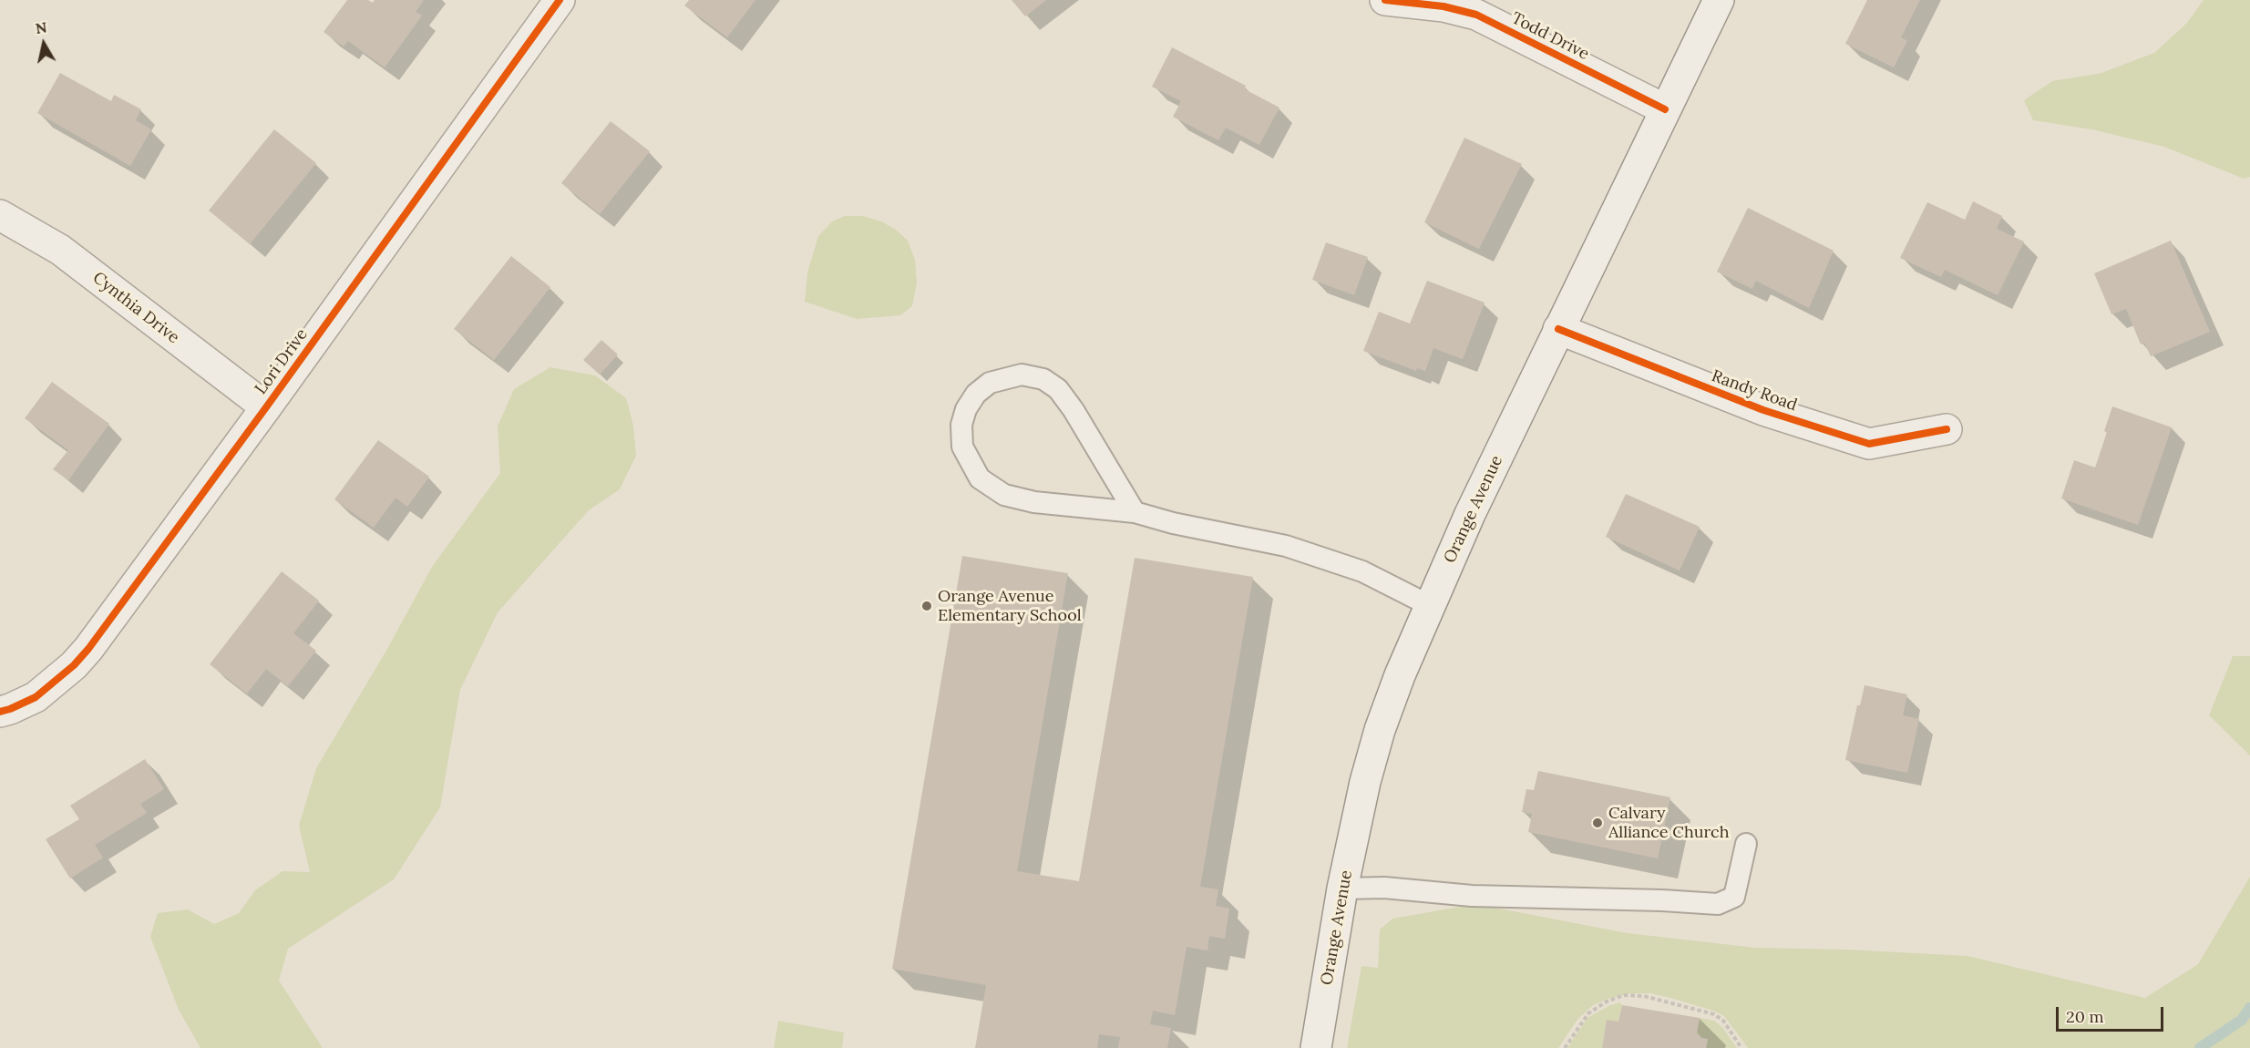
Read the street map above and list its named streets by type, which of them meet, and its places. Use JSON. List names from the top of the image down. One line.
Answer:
{"streets":{"street":["Todd Drive","Cynthia Drive","Lori Drive","Randy Road","Orange Avenue"]},"crossings":[["Todd Drive","Orange Avenue"],["Cynthia Drive","Lori Drive"],["Randy Road","Orange Avenue"]],"places":["Orange Avenue Elementary School","Calvary Alliance Church"],"scale_bar":"20 m","north":"top"}
